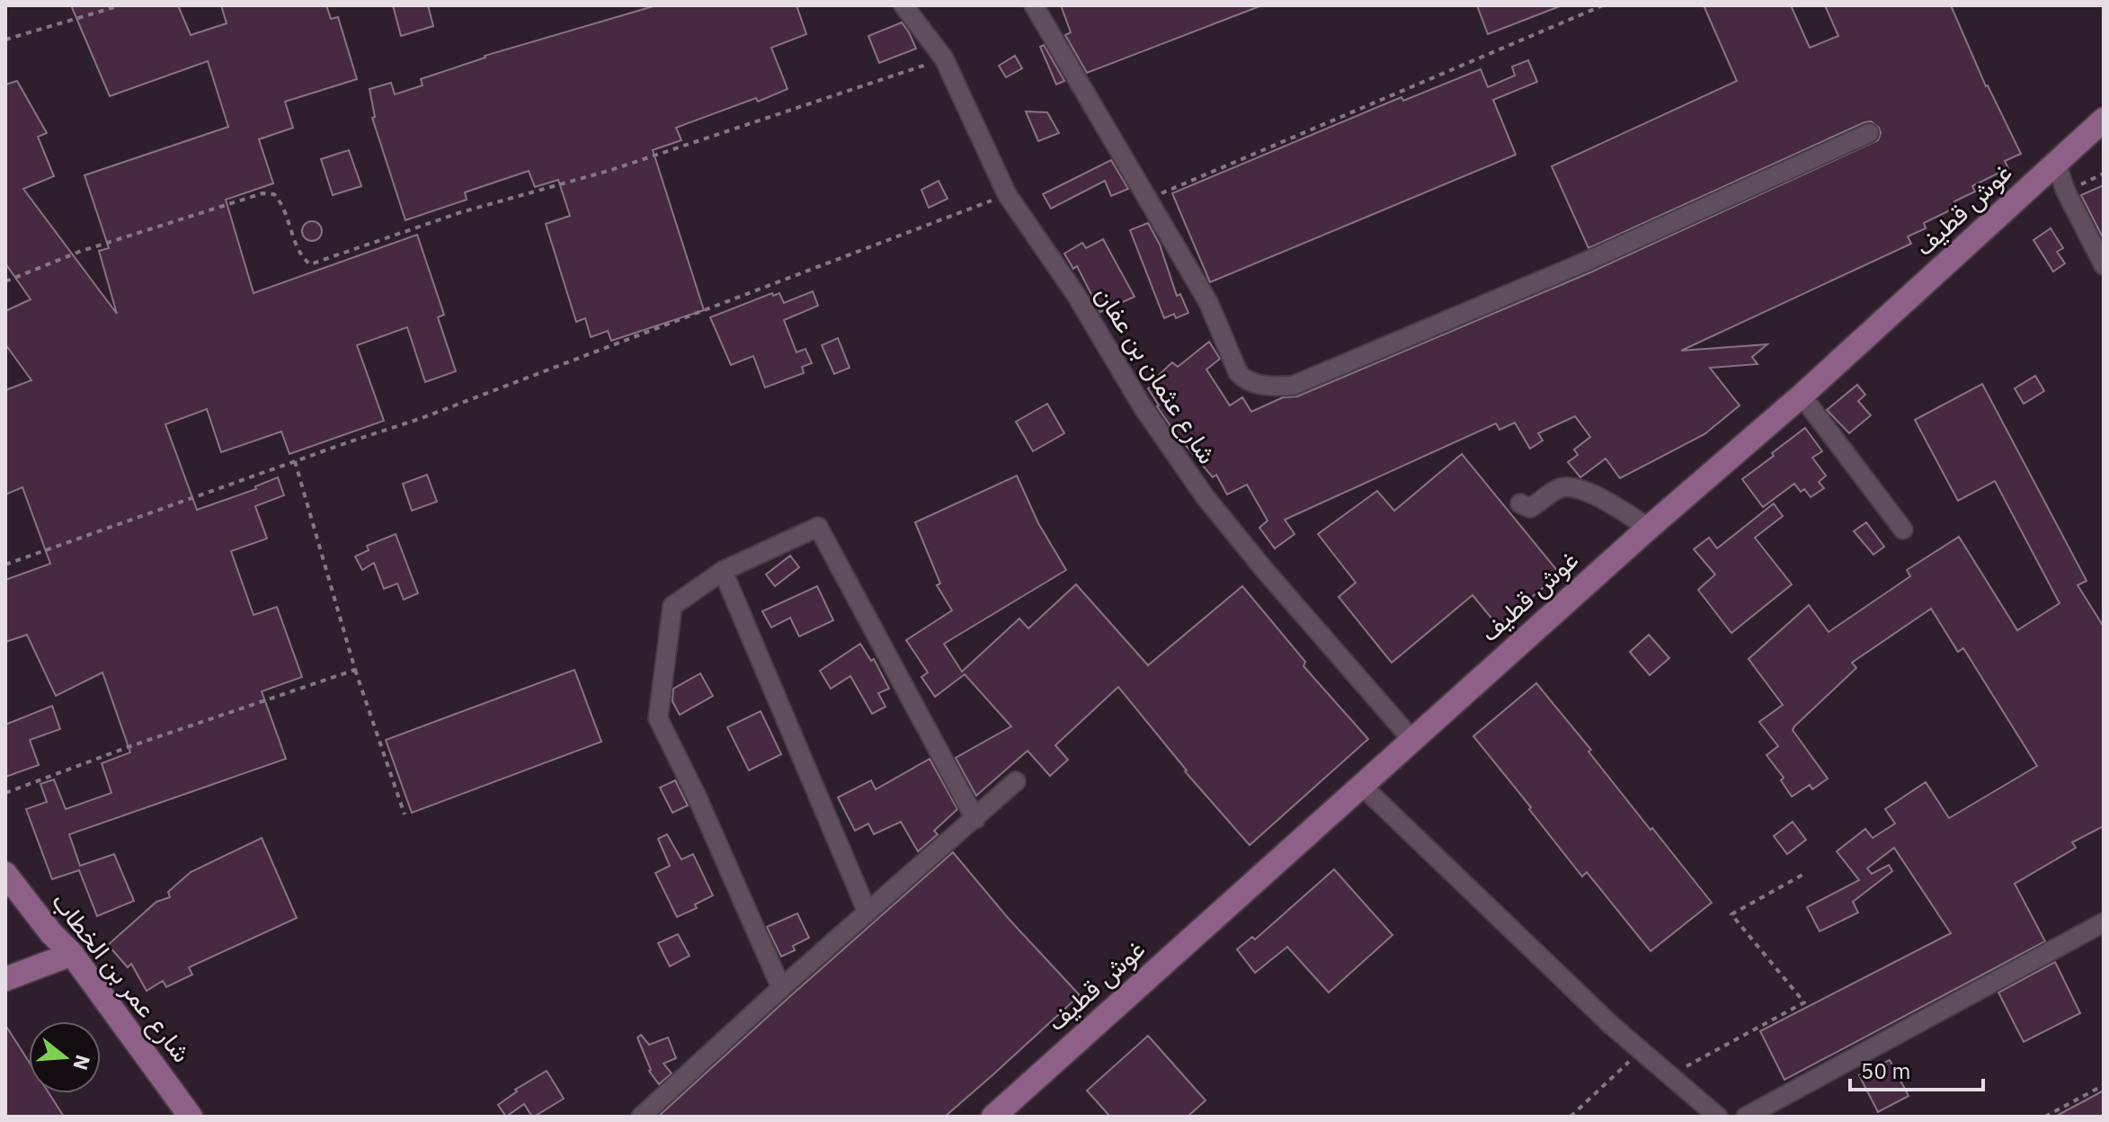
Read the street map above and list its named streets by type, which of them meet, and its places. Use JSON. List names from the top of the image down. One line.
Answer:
{"streets":{"main road":["غوش قطيف","شارع عمر بن الخطاب"],"street":["شارع عثمان بن عفان"]},"crossings":[["غوش قطيف","شارع عثمان بن عفان"]],"scale_bar":"50 m","north":"right"}
